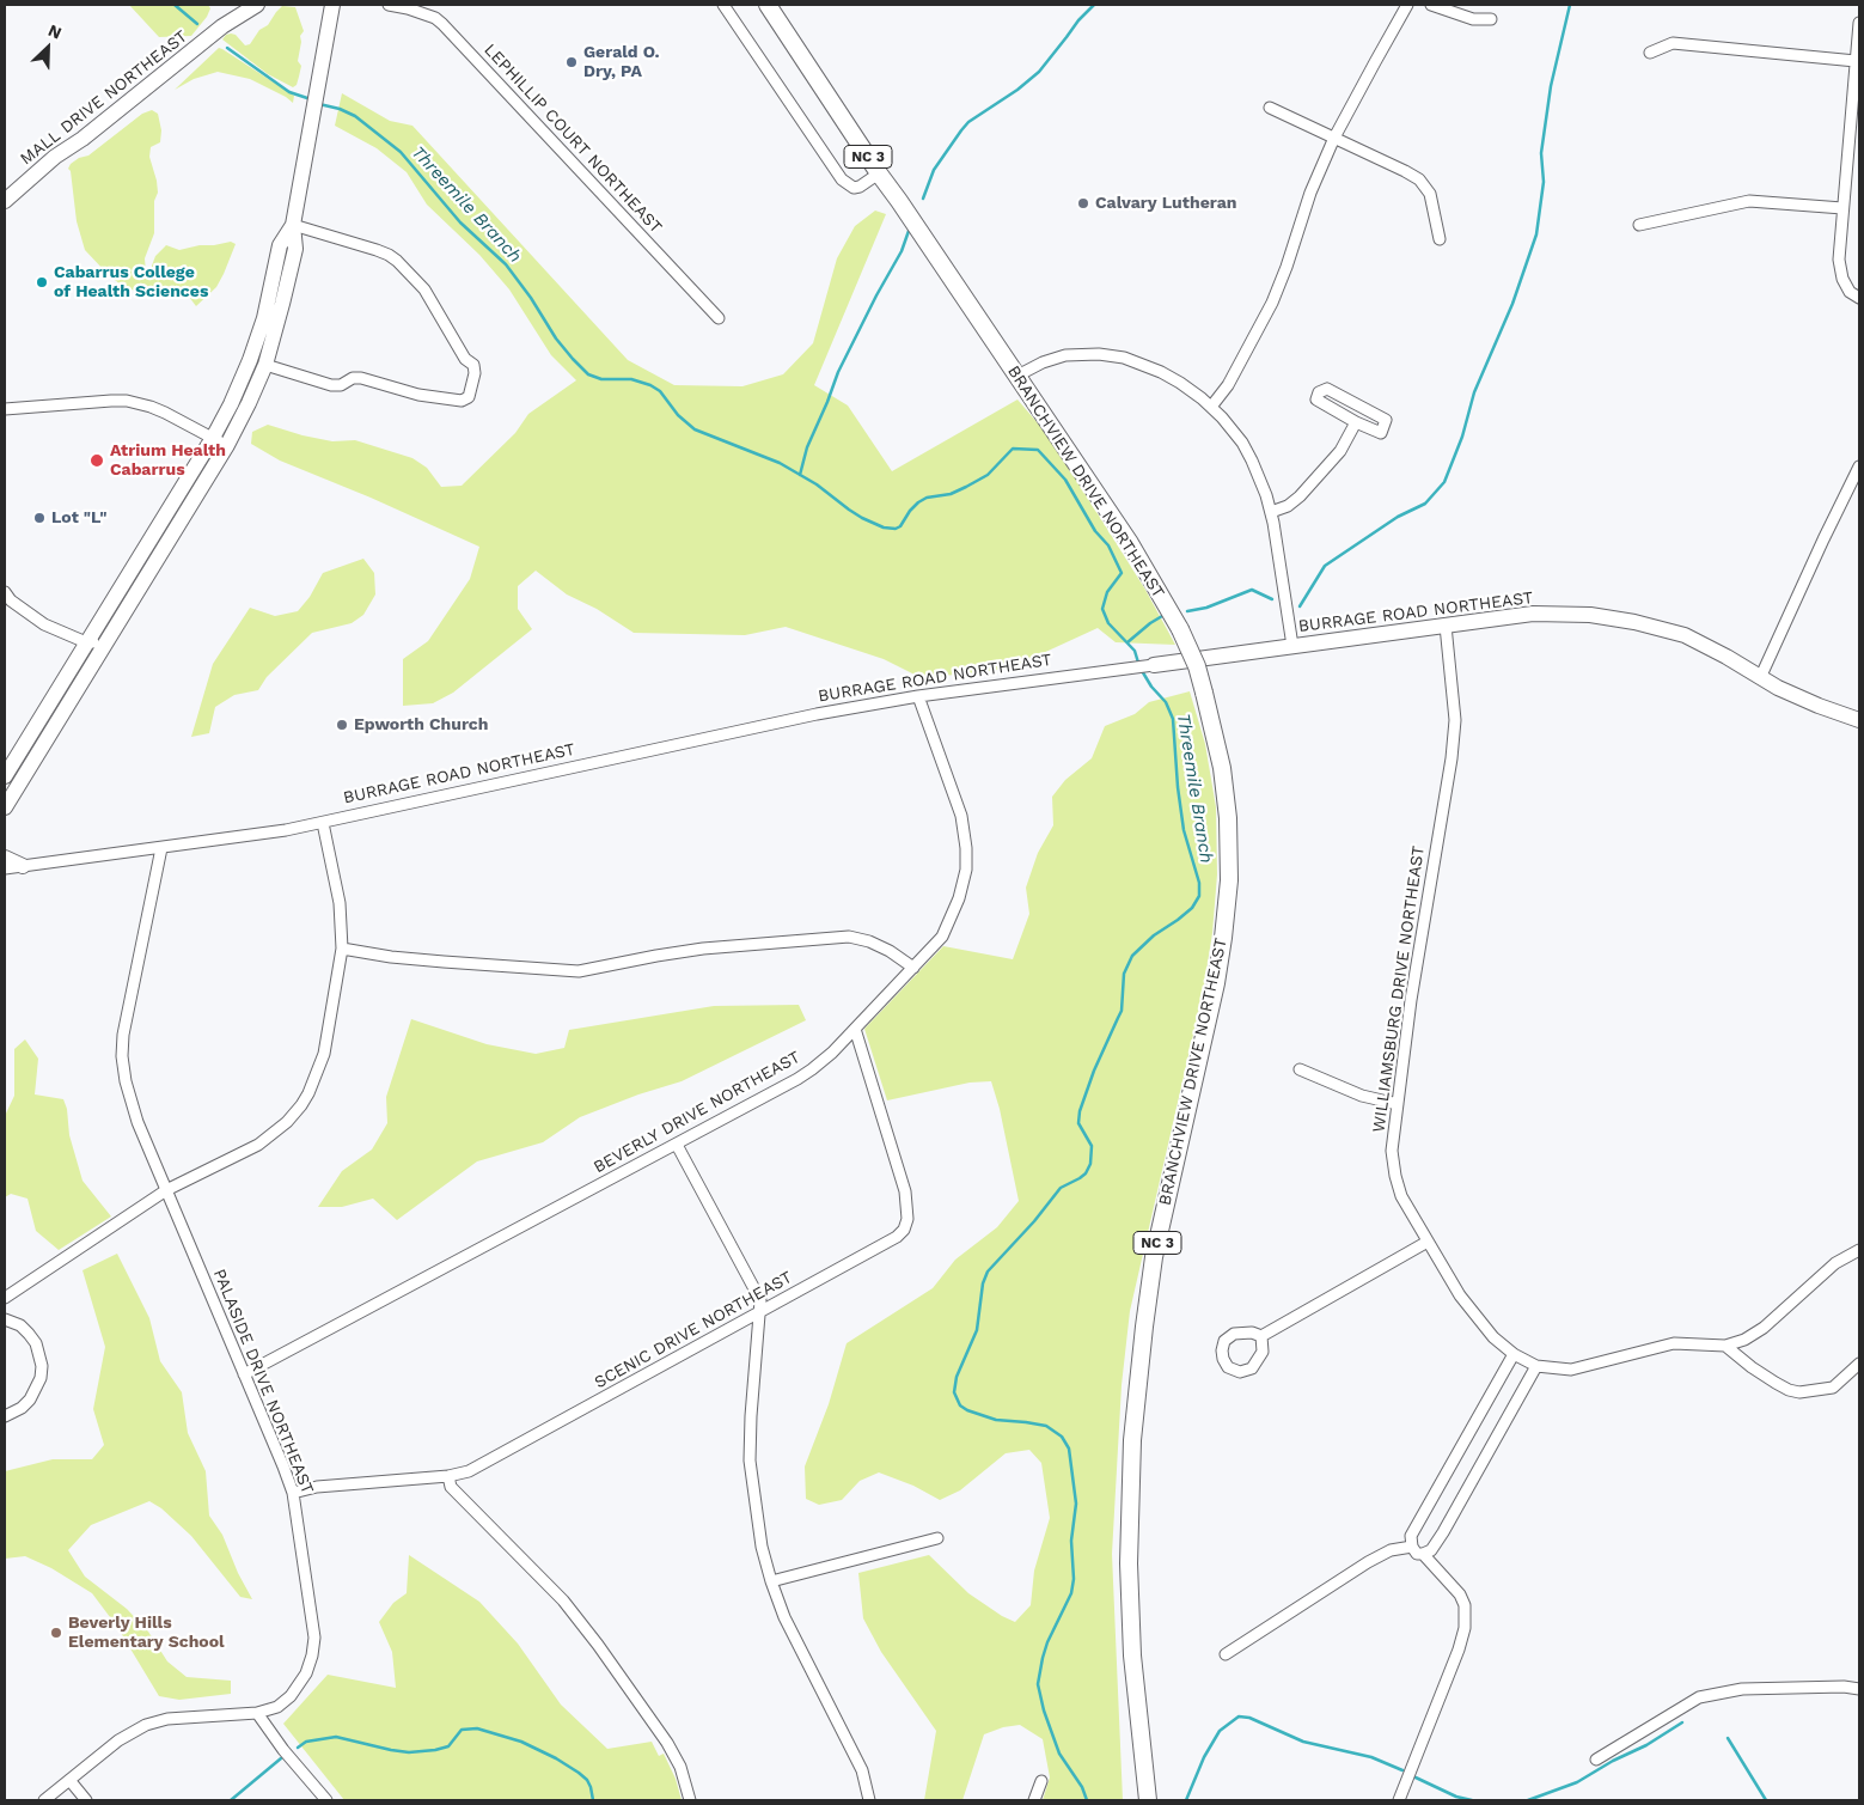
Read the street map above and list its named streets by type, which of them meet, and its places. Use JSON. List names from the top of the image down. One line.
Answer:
{"streets":{"main road":["MALL DRIVE NORTHEAST","NC 3","BRANCHVIEW DRIVE NORTHEAST","BURRAGE ROAD NORTHEAST"],"street":["LEPHILLIP COURT NORTHEAST","WILLIAMSBURG DRIVE NORTHEAST","BEVERLY DRIVE NORTHEAST","SCENIC DRIVE NORTHEAST","PALASIDE DRIVE NORTHEAST"]},"crossings":[["BURRAGE ROAD NORTHEAST","WILLIAMSBURG DRIVE NORTHEAST"],["BURRAGE ROAD NORTHEAST","BEVERLY DRIVE NORTHEAST"],["BURRAGE ROAD NORTHEAST","PALASIDE DRIVE NORTHEAST"],["BEVERLY DRIVE NORTHEAST","SCENIC DRIVE NORTHEAST"],["BEVERLY DRIVE NORTHEAST","PALASIDE DRIVE NORTHEAST"],["SCENIC DRIVE NORTHEAST","PALASIDE DRIVE NORTHEAST"]],"water":["Threemile Branch"],"places":["Gerald O. Dry, PA","Calvary Lutheran","Cabarrus College of Health Sciences","Atrium Health Cabarrus","Lot \"L\"","Epworth Church","Beverly Hills Elementary School"],"north":"top right"}
